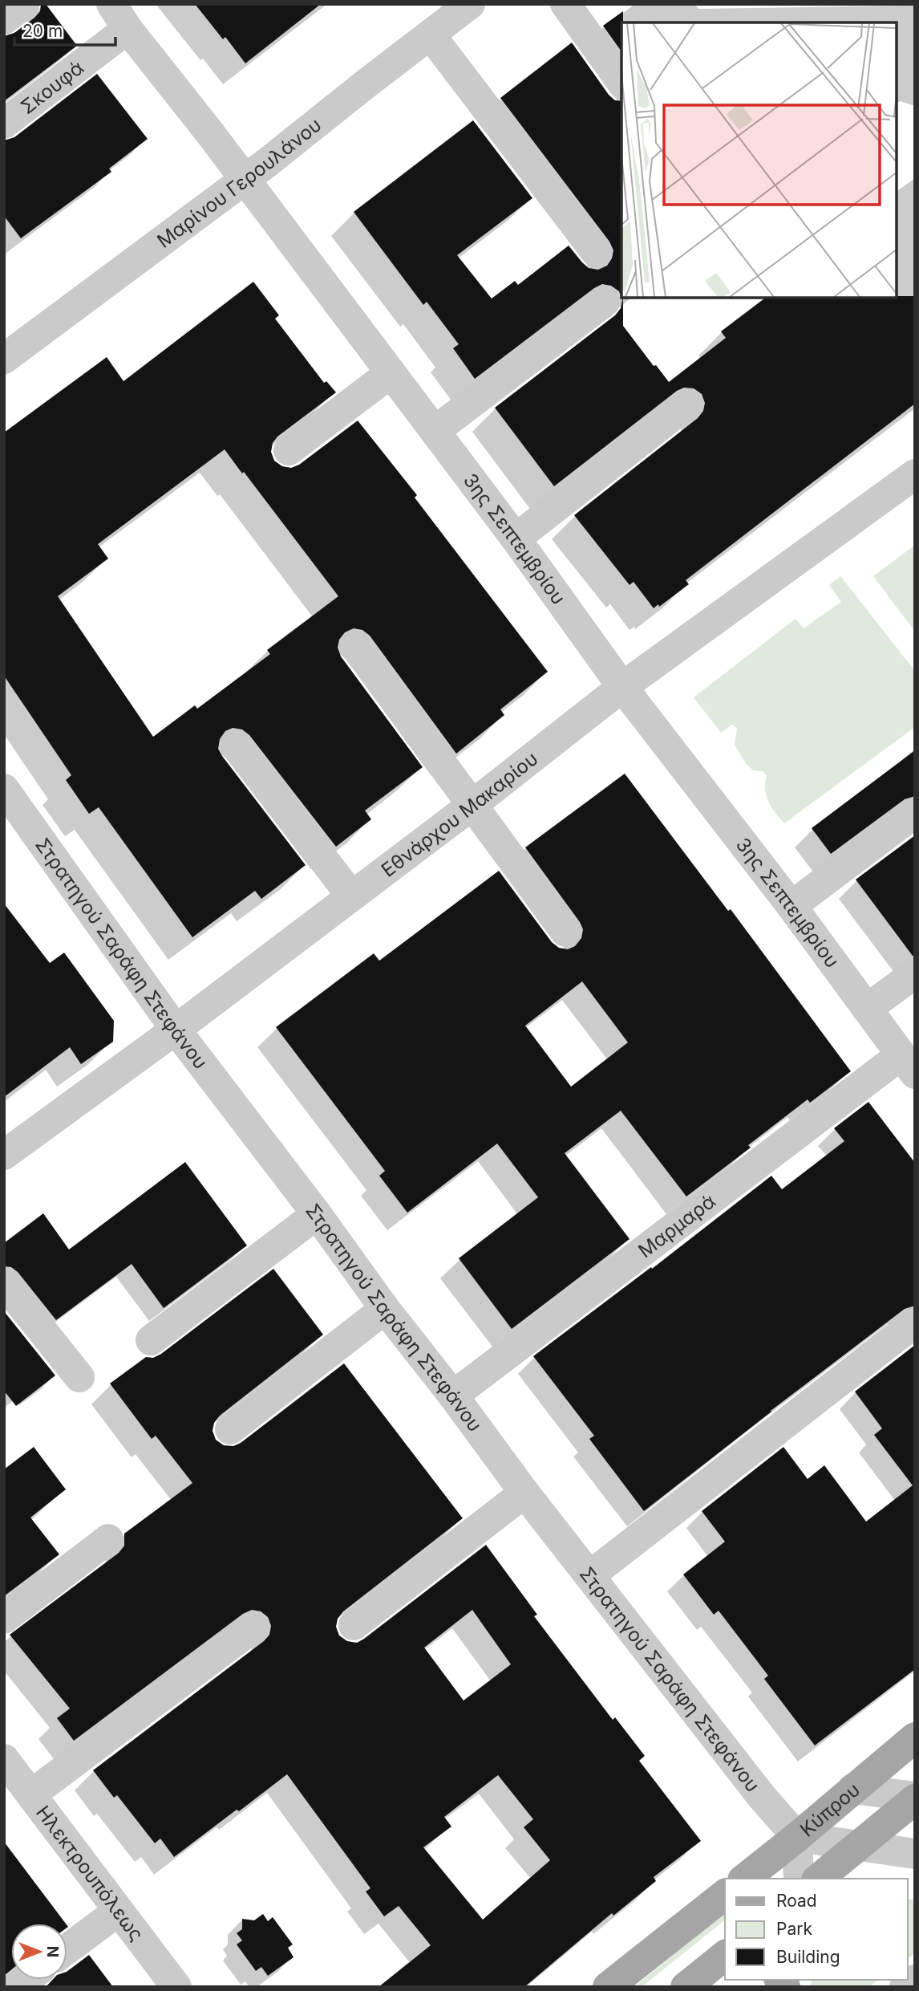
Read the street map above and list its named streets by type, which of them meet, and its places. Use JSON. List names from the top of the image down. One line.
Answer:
{"streets":{"main road":["Κύπρου"],"street":["Σκουφά","Μαρίνου Γερουλάνου","3ης Σεπτεμβρίου","Εθνάρχου Μακαρίου","Στρατηγού Σαράφη Στεφάνου","Μαρμαρά","Ηλεκτρουπόλεως"]},"crossings":[["Σκουφά","3ης Σεπτεμβρίου"],["Μαρίνου Γερουλάνου","3ης Σεπτεμβρίου"],["3ης Σεπτεμβρίου","Εθνάρχου Μακαρίου"],["3ης Σεπτεμβρίου","Μαρμαρά"],["Εθνάρχου Μακαρίου","Στρατηγού Σαράφη Στεφάνου"],["Στρατηγού Σαράφη Στεφάνου","Μαρμαρά"],["Στρατηγού Σαράφη Στεφάνου","Κύπρου"]],"legend":["Road","Park","Building"],"scale_bar":"20 m","north":"right"}
